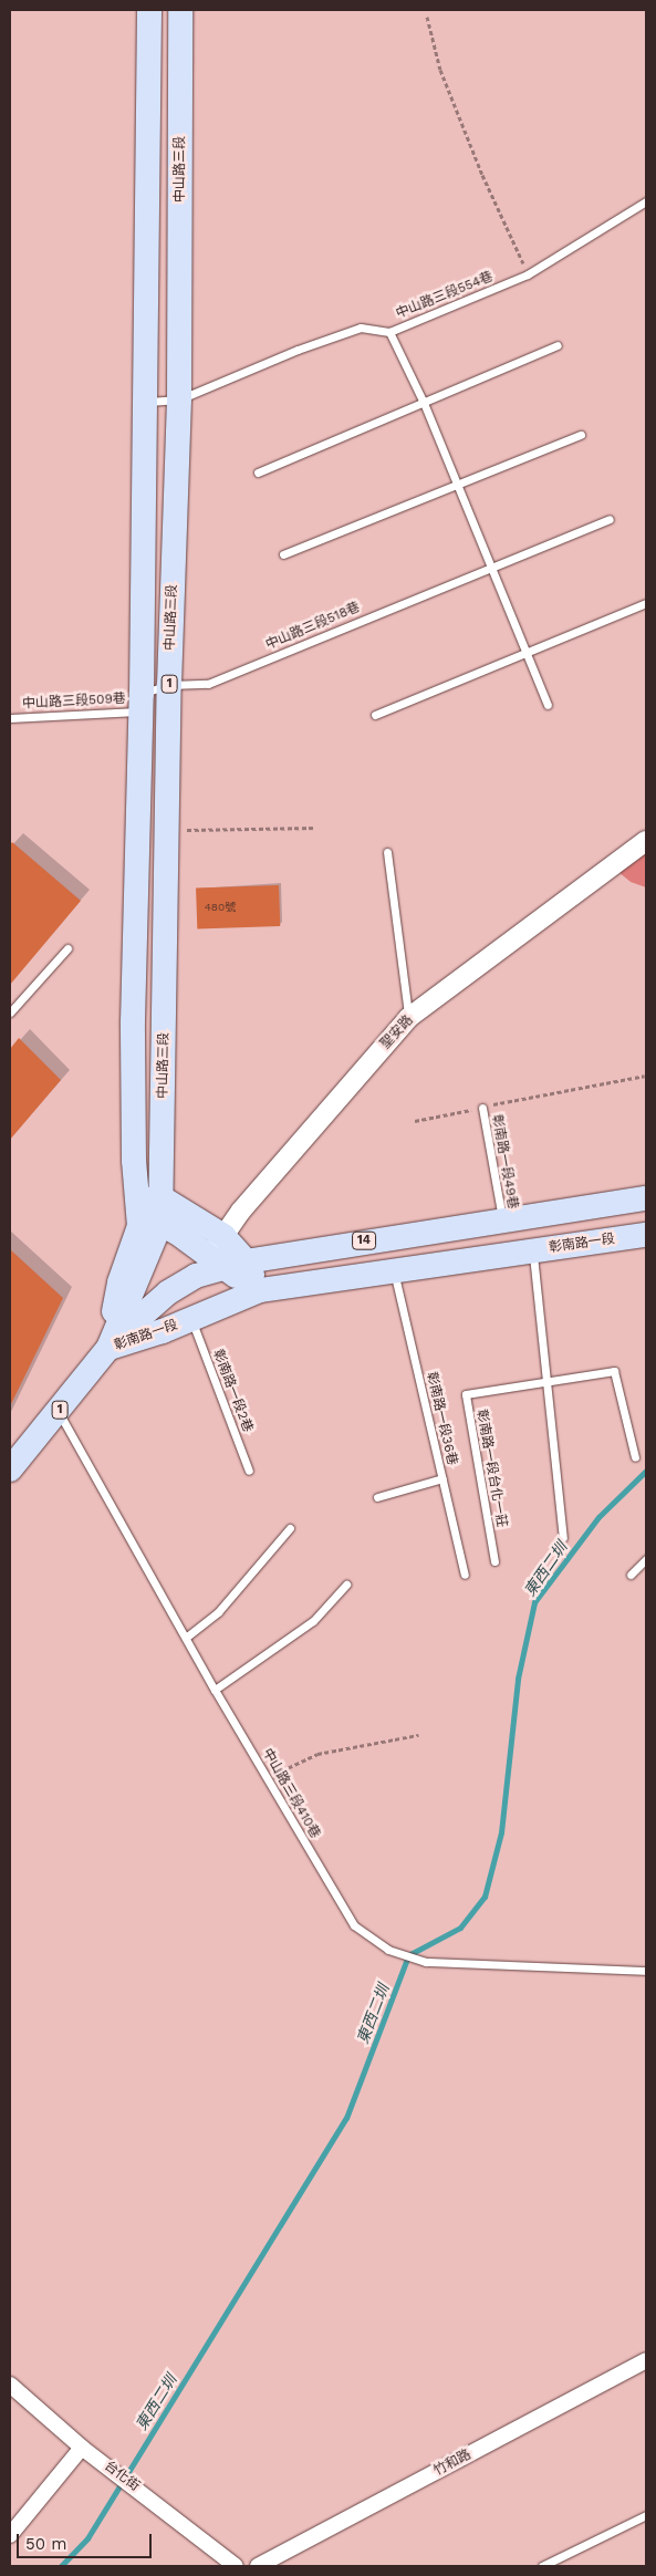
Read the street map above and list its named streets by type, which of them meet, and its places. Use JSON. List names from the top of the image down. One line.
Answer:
{"streets":{"main road":["中山路三段","1","14","彰南路一段"],"street":["聖安路","竹和路","台化街"],"lane":["中山路三段554巷","中山路三段518巷","中山路三段509巷","彰南路一段49巷","彰南路一段2巷","彰南路一段36巷","彰南路一段台化一莊","中山路三段410巷"]},"crossings":[["中山路三段","中山路三段554巷"],["中山路三段","中山路三段518巷"],["中山路三段","中山路三段509巷"],["中山路三段","彰南路一段"],["中山路三段","中山路三段410巷"],["中山路三段518巷","中山路三段509巷"],["聖安路","彰南路一段"],["彰南路一段49巷","14"],["彰南路一段","彰南路一段2巷"],["彰南路一段","彰南路一段36巷"]],"water":["東西二圳"],"house_numbers":["480號"],"scale_bar":"50 m"}
